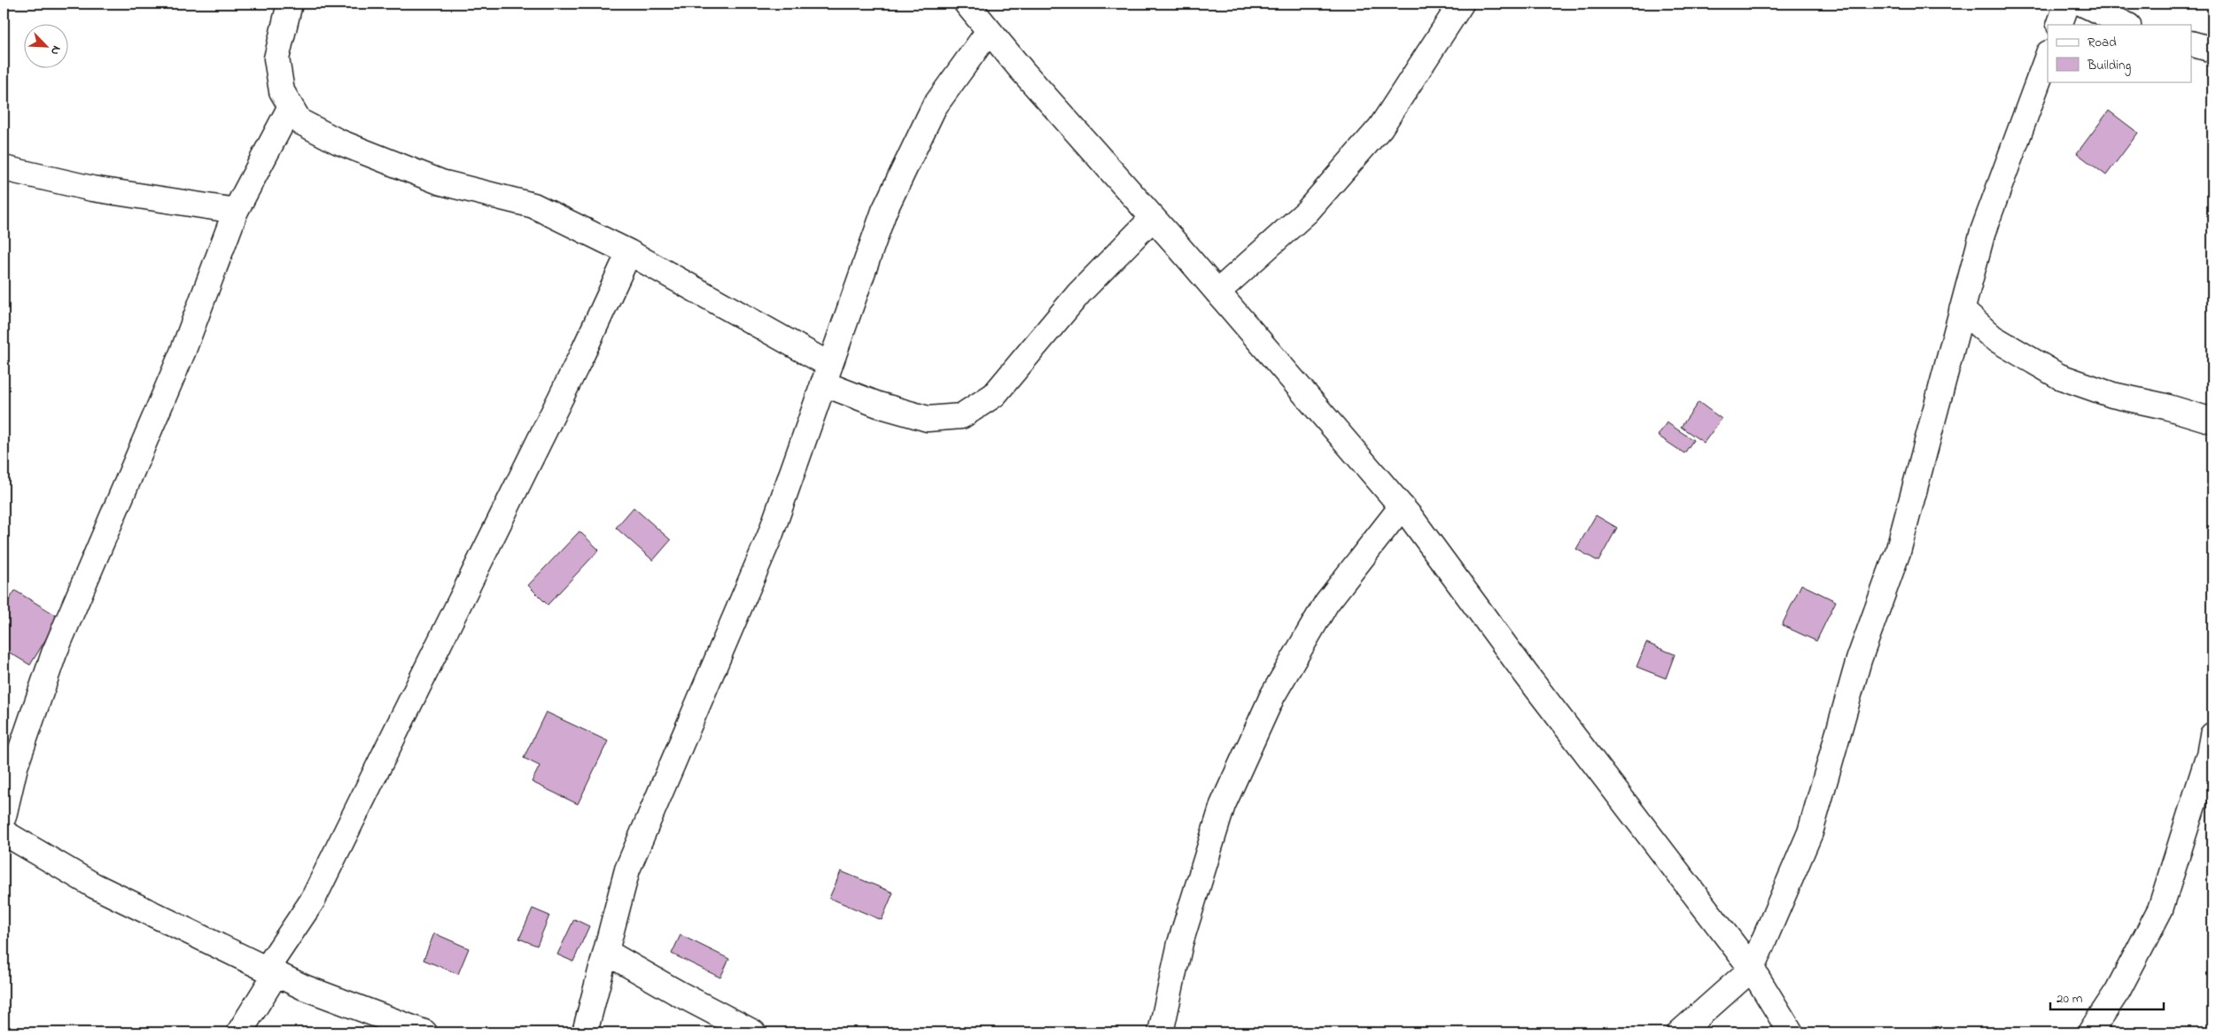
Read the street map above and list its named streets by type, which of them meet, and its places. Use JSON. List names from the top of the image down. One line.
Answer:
{"legend":["Road","Building"],"scale_bar":"20 m","north":"bottom right"}
